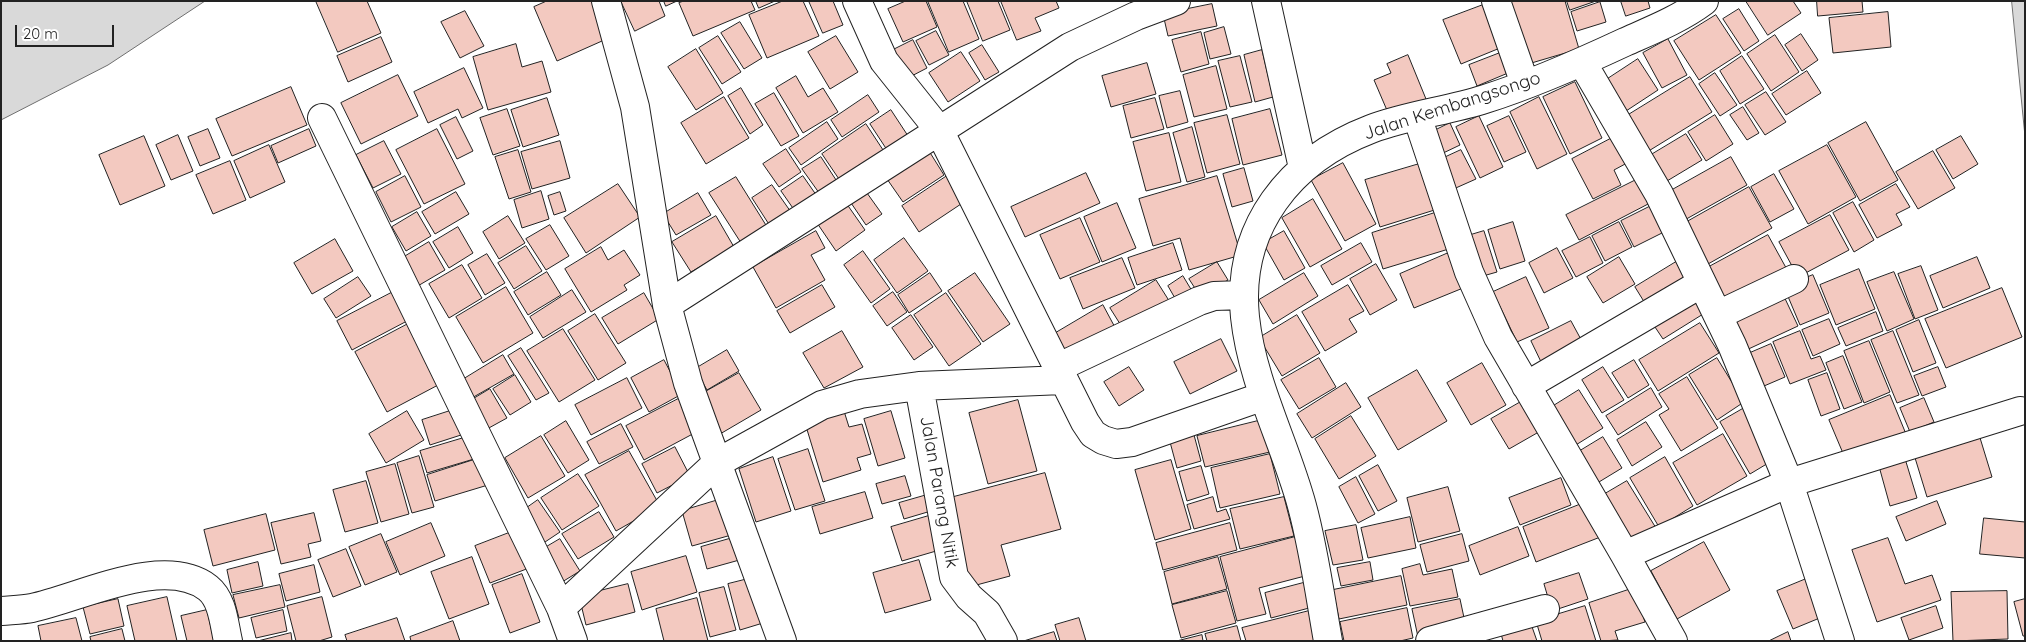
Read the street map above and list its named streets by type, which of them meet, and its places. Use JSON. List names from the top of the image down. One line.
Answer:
{"streets":{"street":["Jalan Kembangsongo","Jalan Parang Nitik"]},"scale_bar":"20 m"}
